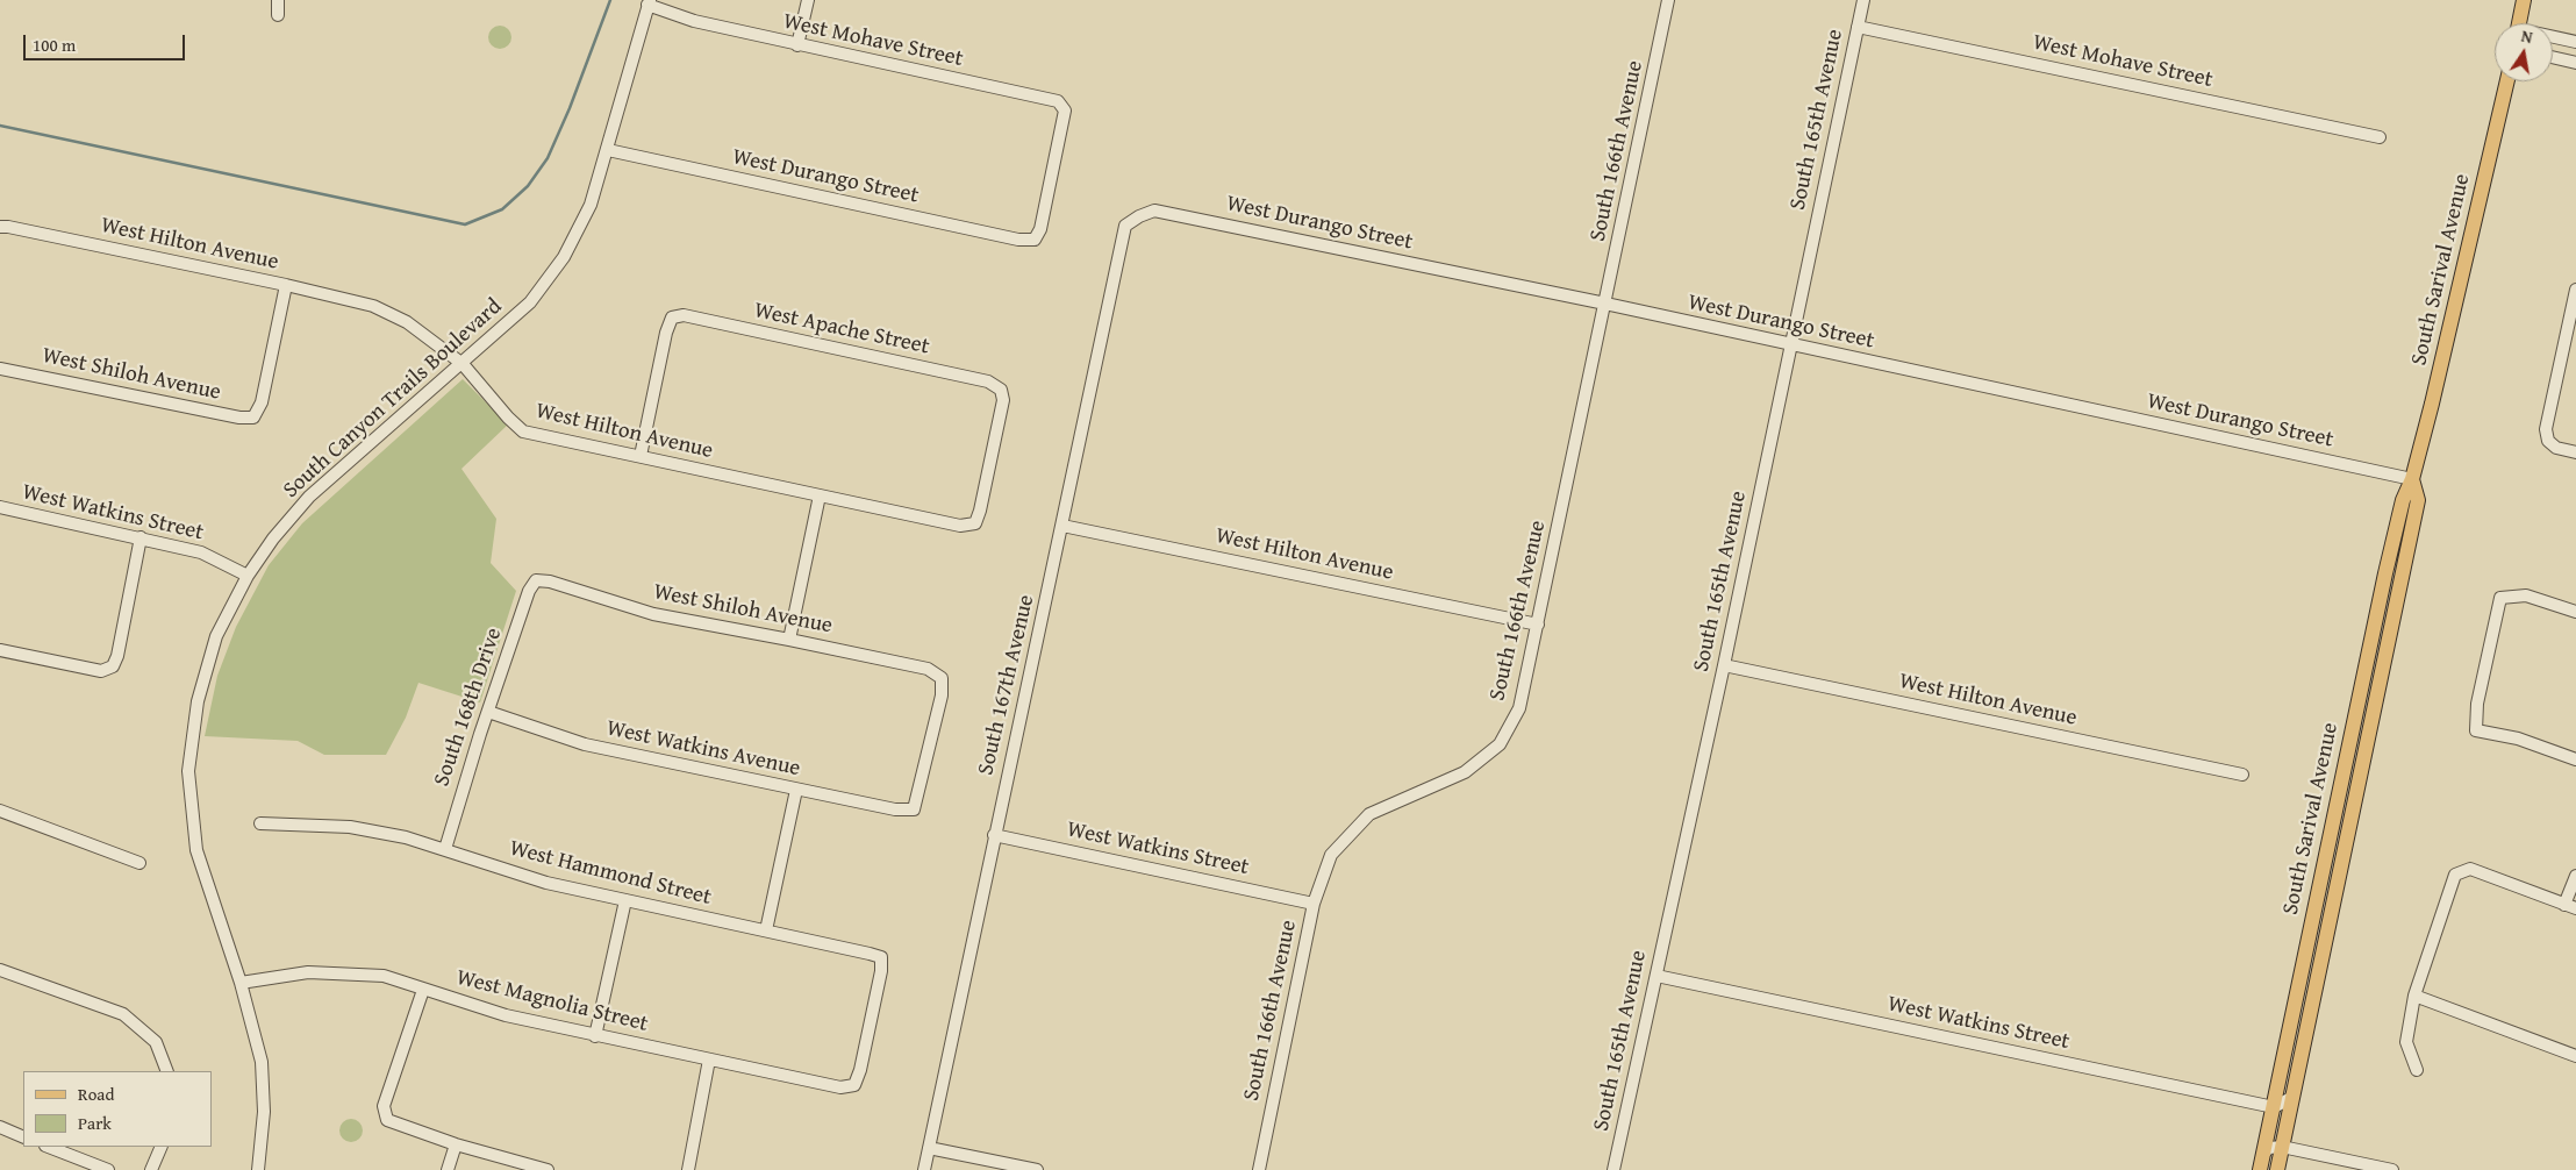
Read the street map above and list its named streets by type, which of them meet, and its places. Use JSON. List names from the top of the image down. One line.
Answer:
{"streets":{"main road":["South Sarival Avenue"],"street":["West Mohave Street","South 165th Avenue","South 166th Avenue","West Durango Street","West Hilton Avenue","West Apache Street","West Shiloh Avenue","South Canyon Trails Boulevard","West Watkins Street","South 167th Avenue","South 168th Drive","West Watkins Avenue","West Hammond Street","West Magnolia Street"]},"crossings":[["West Mohave Street","South 165th Avenue"],["West Mohave Street","West Durango Street"],["West Mohave Street","South Canyon Trails Boulevard"],["South 165th Avenue","West Durango Street"],["South 165th Avenue","West Hilton Avenue"],["South 165th Avenue","West Watkins Street"],["South 166th Avenue","West Durango Street"],["South 166th Avenue","West Hilton Avenue"],["South 166th Avenue","West Watkins Street"],["West Durango Street","South Sarival Avenue"],["West Durango Street","South Canyon Trails Boulevard"],["West Durango Street","South 167th Avenue"],["West Hilton Avenue","West Apache Street"],["West Hilton Avenue","West Shiloh Avenue"],["West Hilton Avenue","South Canyon Trails Boulevard"],["West Hilton Avenue","South 167th Avenue"],["South Sarival Avenue","West Watkins Street"],["West Shiloh Avenue","South 168th Drive"],["West Shiloh Avenue","West Watkins Avenue"],["South Canyon Trails Boulevard","West Watkins Street"],["South Canyon Trails Boulevard","West Magnolia Street"],["West Watkins Street","South 167th Avenue"],["South 168th Drive","West Watkins Avenue"],["South 168th Drive","West Hammond Street"],["West Hammond Street","West Magnolia Street"]],"legend":["Road","Park"],"scale_bar":"100 m","north":"top"}
